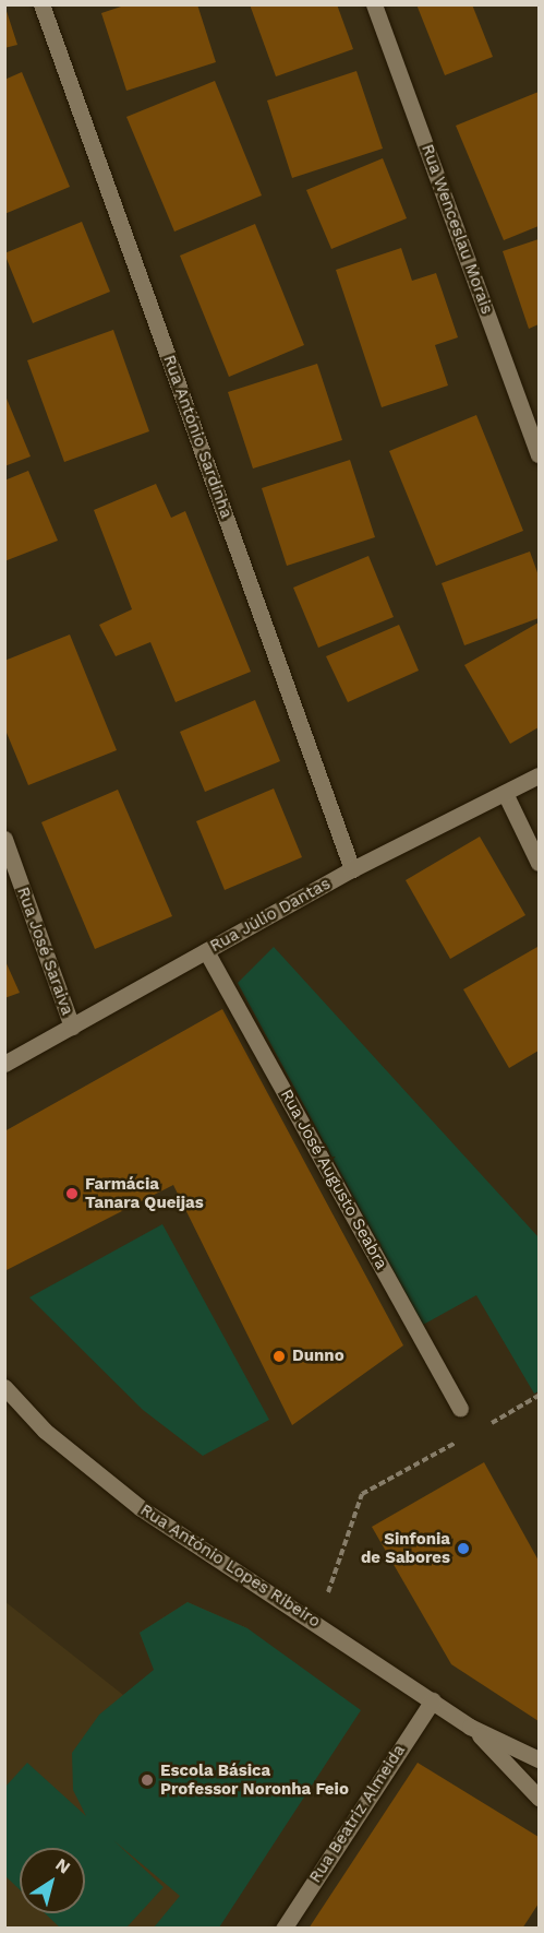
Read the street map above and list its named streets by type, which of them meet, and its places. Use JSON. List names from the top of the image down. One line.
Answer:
{"streets":{"street":["Rua Wenceslau Morais","Rua António Sardinha","Rua Júlio Dantas","Rua José Saraiva","Rua José Augusto Seabra","Rua António Lopes Ribeiro","Rua Beatriz Almeida"]},"crossings":[["Rua António Sardinha","Rua Júlio Dantas"],["Rua Júlio Dantas","Rua José Saraiva"],["Rua Júlio Dantas","Rua José Augusto Seabra"],["Rua António Lopes Ribeiro","Rua Beatriz Almeida"]],"places":["Farmácia Tanara Queijas","Dunno","Sinfonia de Sabores","Escola Básica Professor Noronha Feio"],"north":"top right"}
